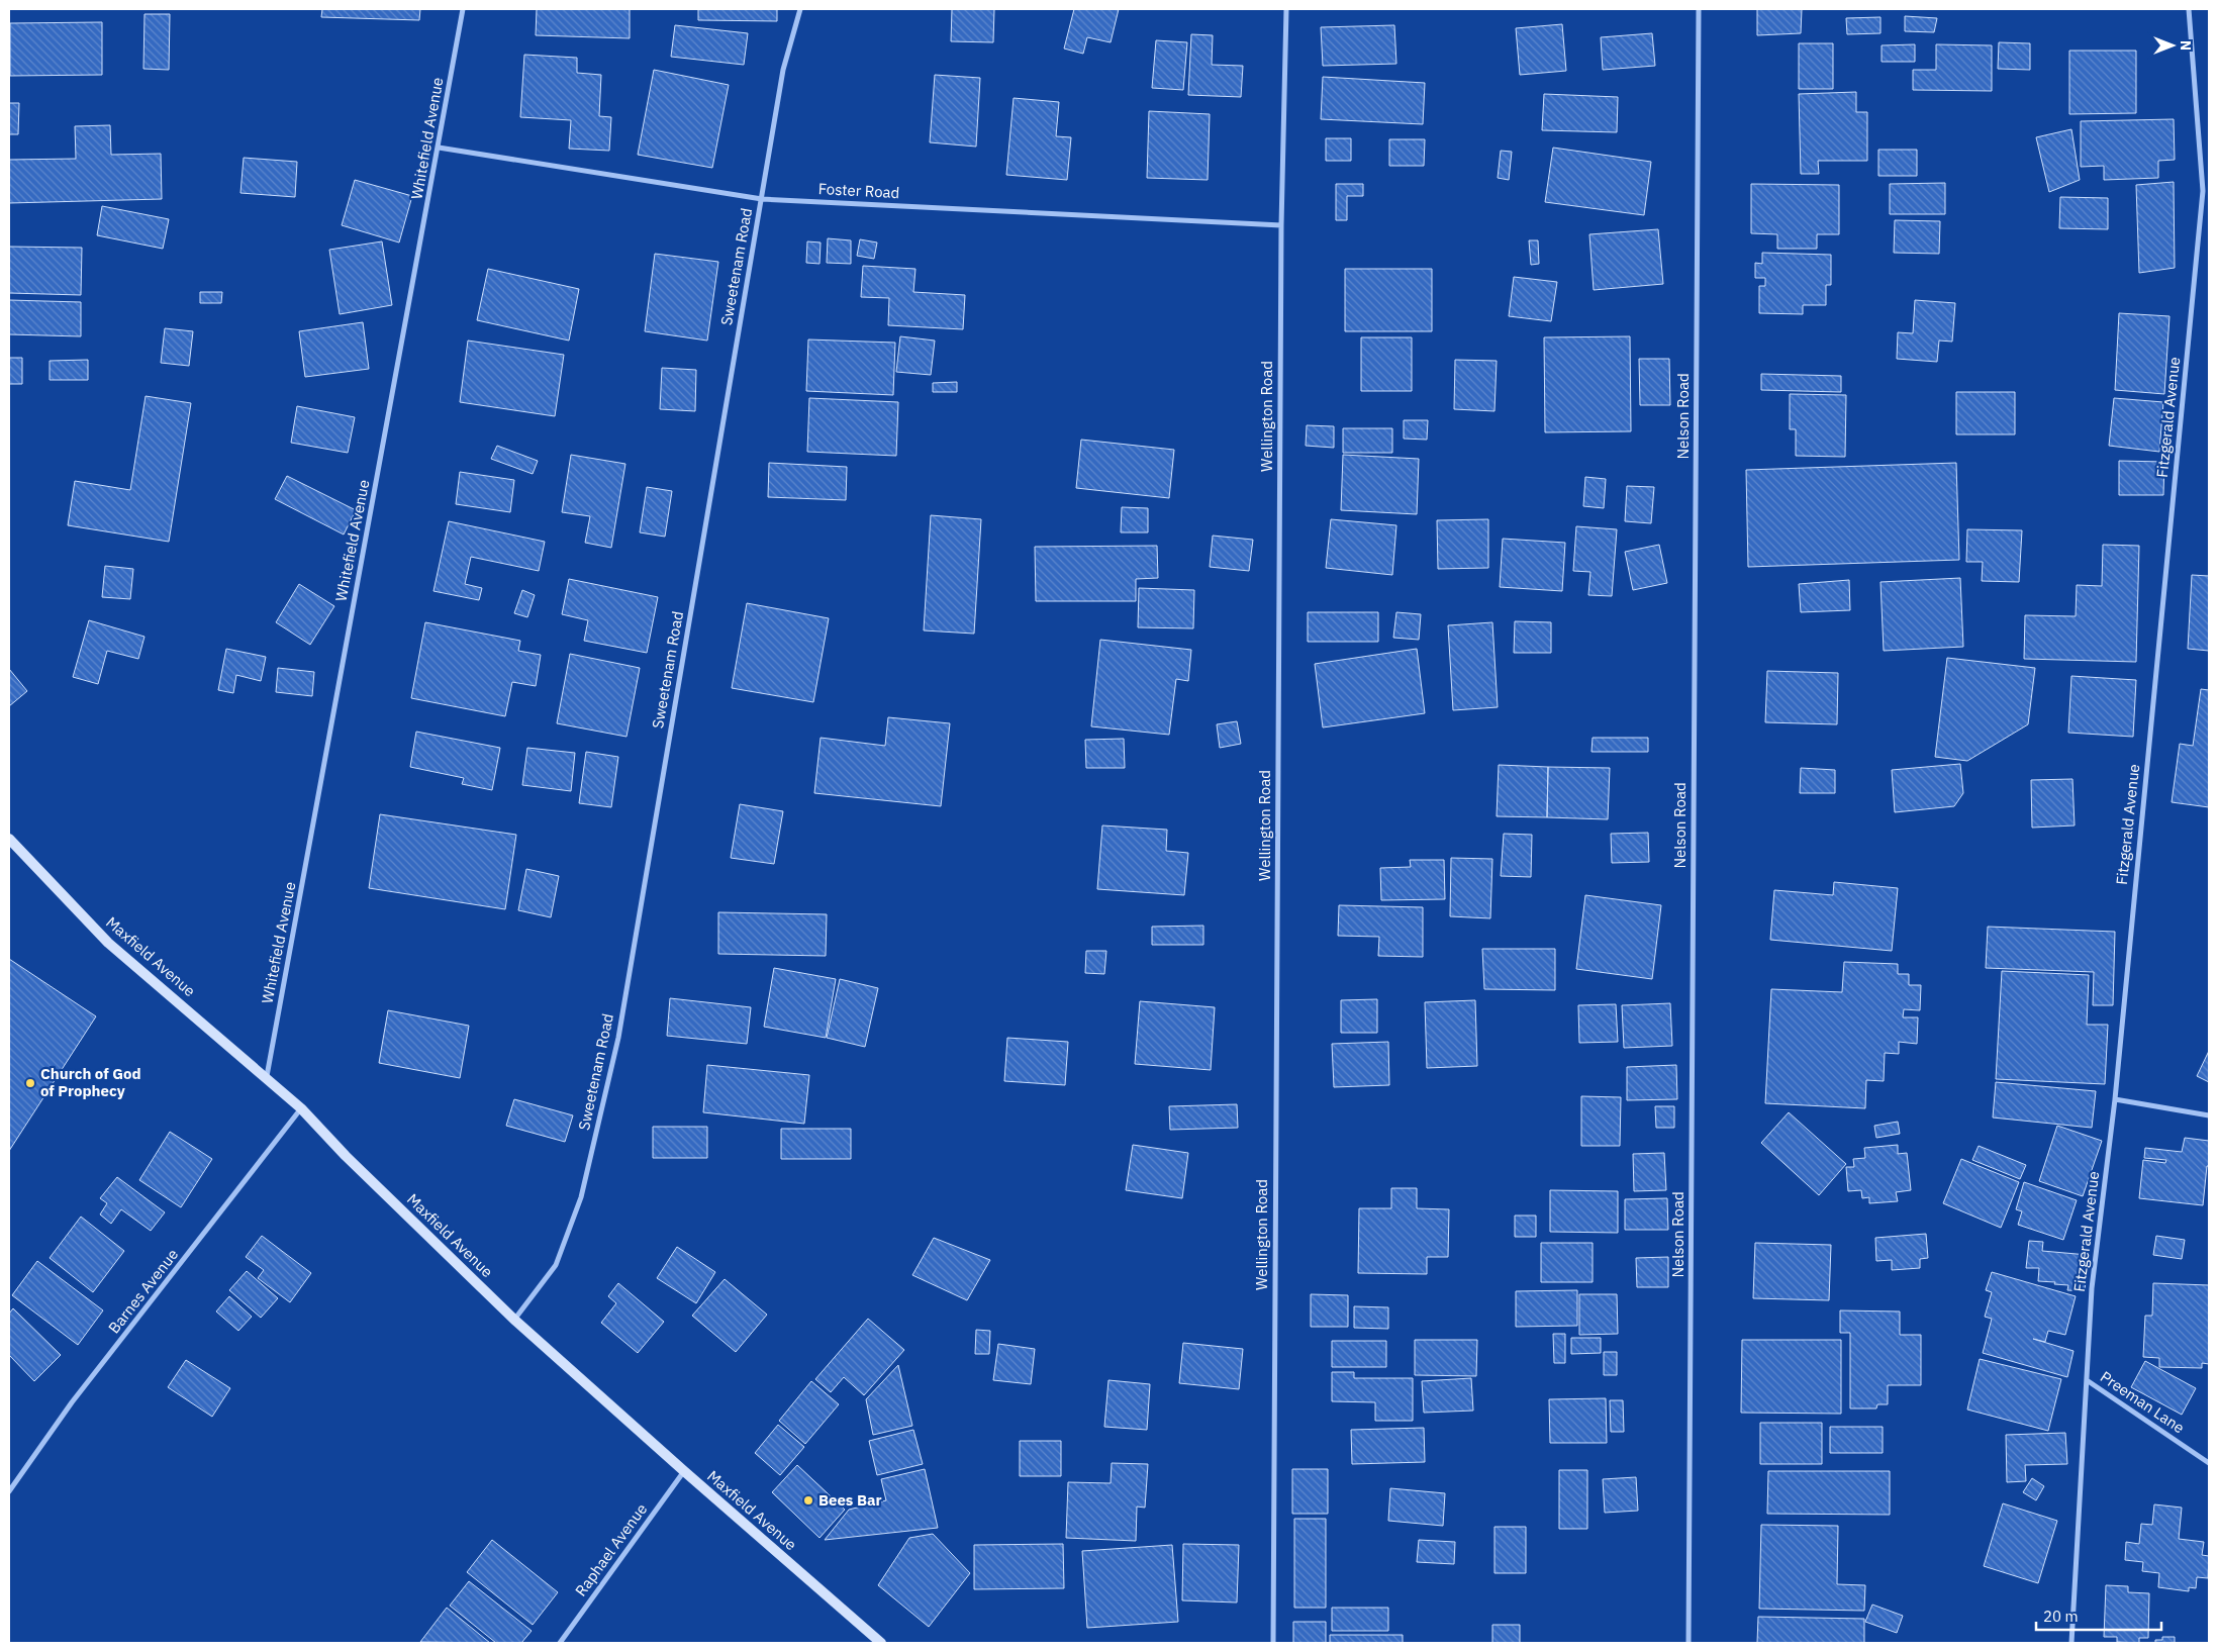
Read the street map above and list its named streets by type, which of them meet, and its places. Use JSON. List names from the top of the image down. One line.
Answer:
{"streets":{"main road":["Maxfield Avenue"],"street":["Whitefield Avenue","Foster Road","Sweetenam Road","Wellington Road","Nelson Road","Fitzgerald Avenue","Barnes Avenue","Preeman Lane","Raphael Avenue"]},"crossings":[["Whitefield Avenue","Foster Road"],["Whitefield Avenue","Maxfield Avenue"],["Foster Road","Sweetenam Road"],["Foster Road","Wellington Road"],["Sweetenam Road","Maxfield Avenue"],["Fitzgerald Avenue","Preeman Lane"],["Maxfield Avenue","Barnes Avenue"],["Maxfield Avenue","Raphael Avenue"]],"places":["Church of God of Prophecy","Bees Bar"],"scale_bar":"20 m","north":"right"}
